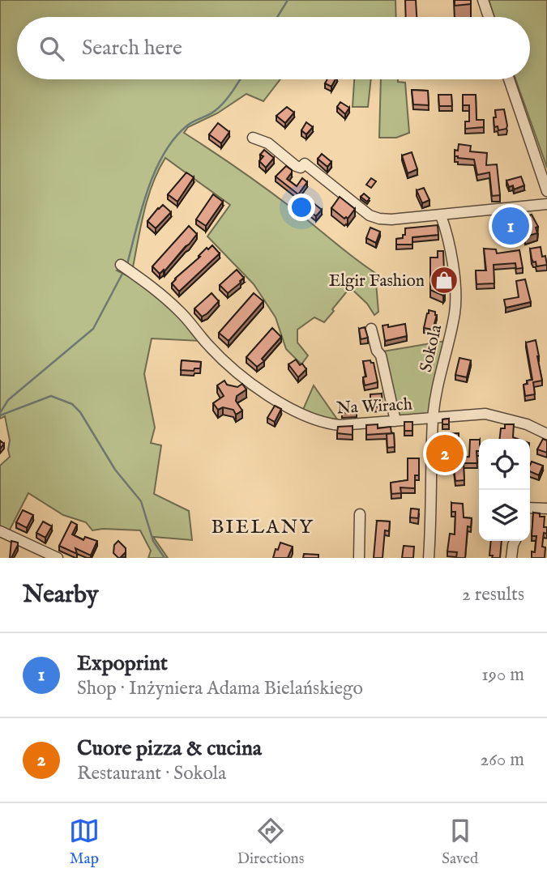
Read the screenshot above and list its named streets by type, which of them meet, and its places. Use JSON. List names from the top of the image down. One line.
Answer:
{"streets":{"street":["Sokola","Na Wirach"]},"crossings":[["Sokola","Na Wirach"]],"districts":["BIELANY"],"places":{"shop":["Elgir Fashion"]},"page":{"search":"Search here","pins":["1","2"],"heading":["Nearby","2 results"],"list":[{"mark":"1","name":"Expoprint","note":"Shop · Inżyniera Adama Bielańskiego","value":"190 m"},{"mark":"2","name":"Cuore pizza & cucina","note":"Restaurant · Sokola","value":"260 m"}],"nav":["Map","Directions","Saved"]}}
